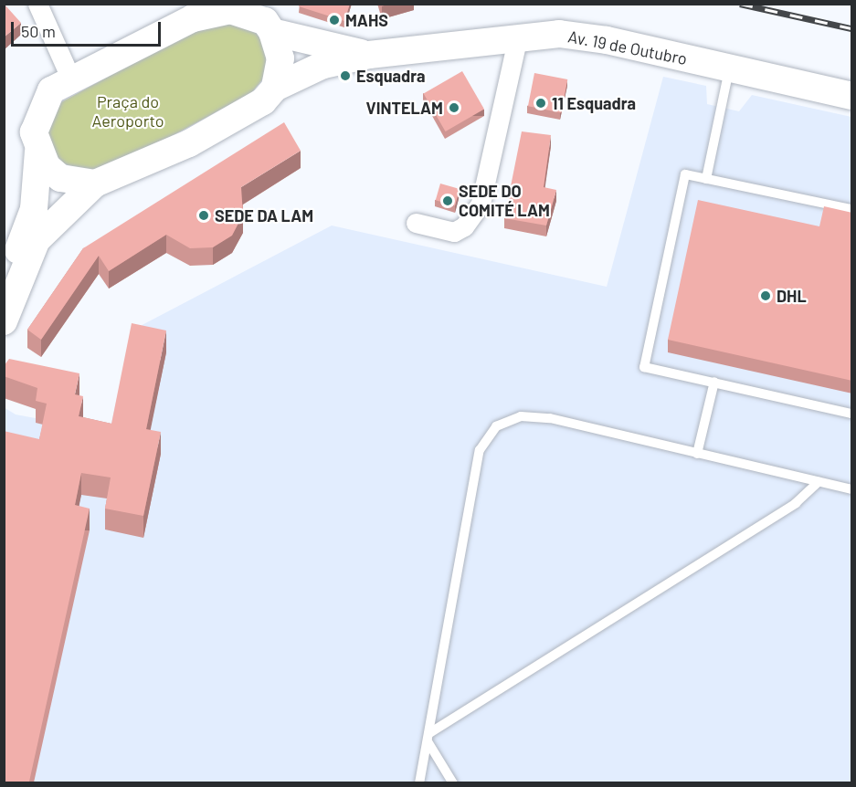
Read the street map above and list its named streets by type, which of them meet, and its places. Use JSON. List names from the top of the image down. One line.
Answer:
{"streets":{"main road":["Av. 19 de Outubro"]},"parks":["Praça do Aeroporto"],"places":["MAHS","Esquadra","11 Esquadra","VINTELAM","SEDE DO COMITÉ LAM","SEDE DA LAM","DHL"],"scale_bar":"50 m"}
